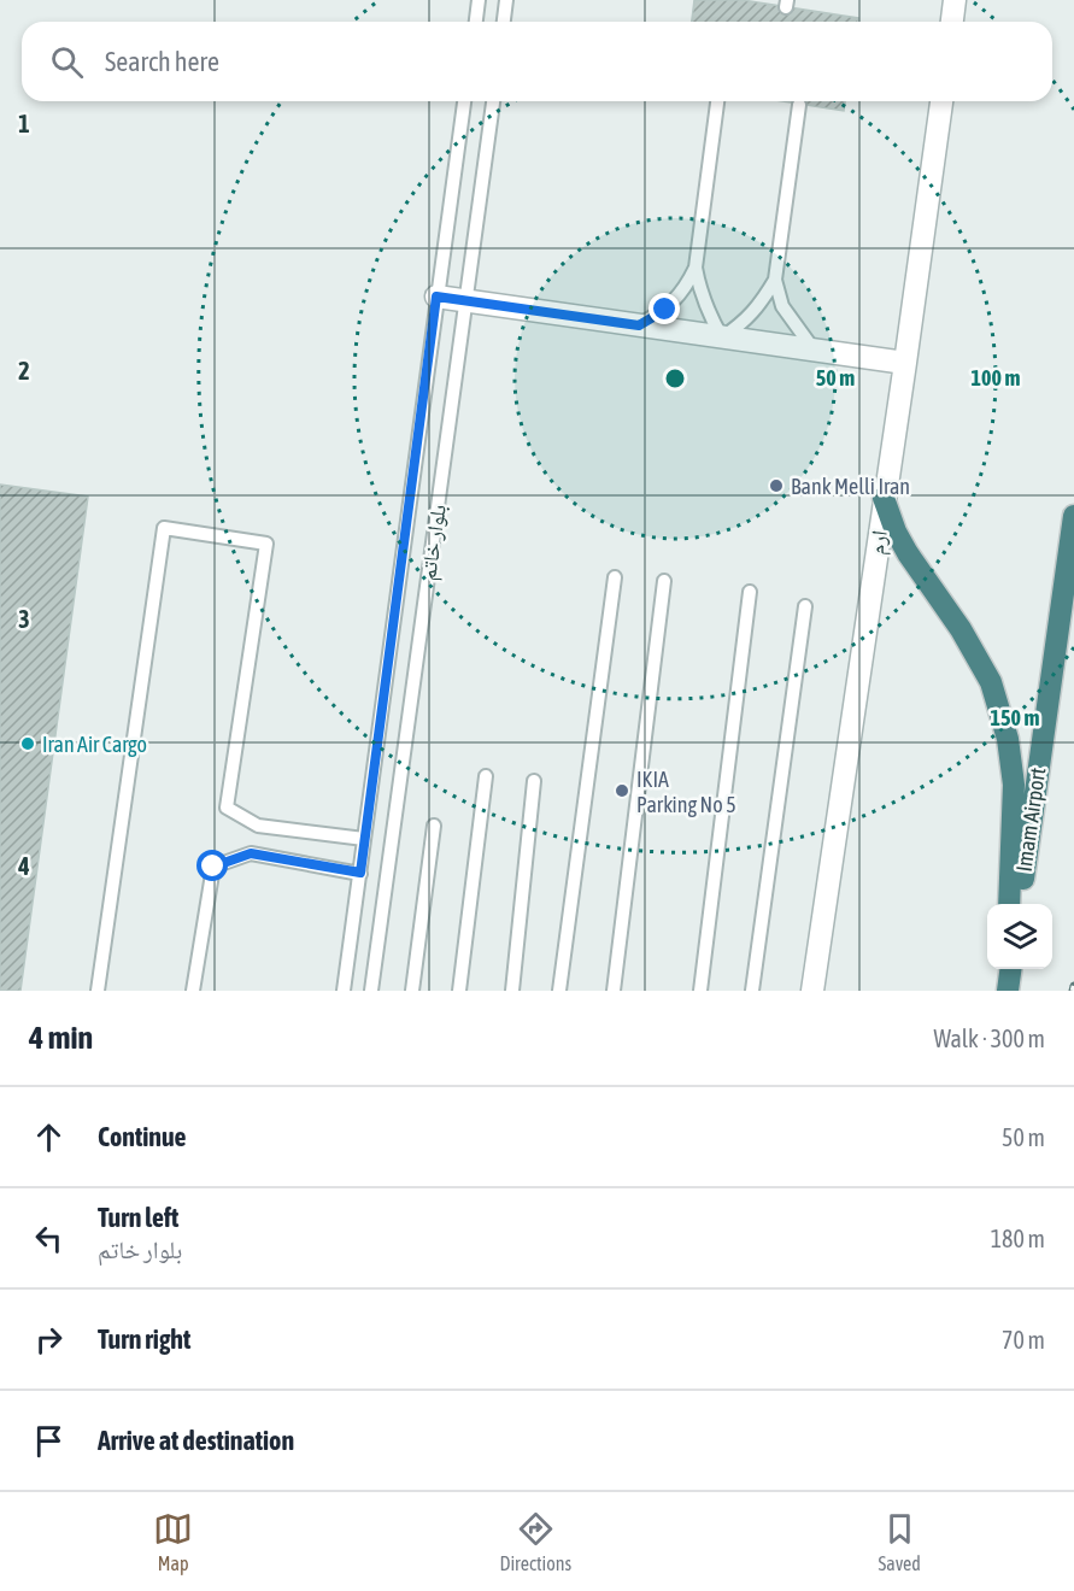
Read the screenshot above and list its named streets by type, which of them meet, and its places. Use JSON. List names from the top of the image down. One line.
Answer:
{"streets":{"highway":["Imam Airport"],"street":["ارم"],"lane":["بلوار خاتم"]},"places":["Bank Melli Iran","Iran Air Cargo","IKIA Parking No 5"],"page":{"search":"Search here","heading":["4 min","Walk · 300 m"],"list":[["Continue","50 m"],["Turn left","بلوار خاتم","180 m"],["Turn right","70 m"],"Arrive at destination"],"nav":["Map","Directions","Saved"]},"grid":{"rows":["1","2","3","4"]},"rings":["50 m","100 m","150 m"]}
